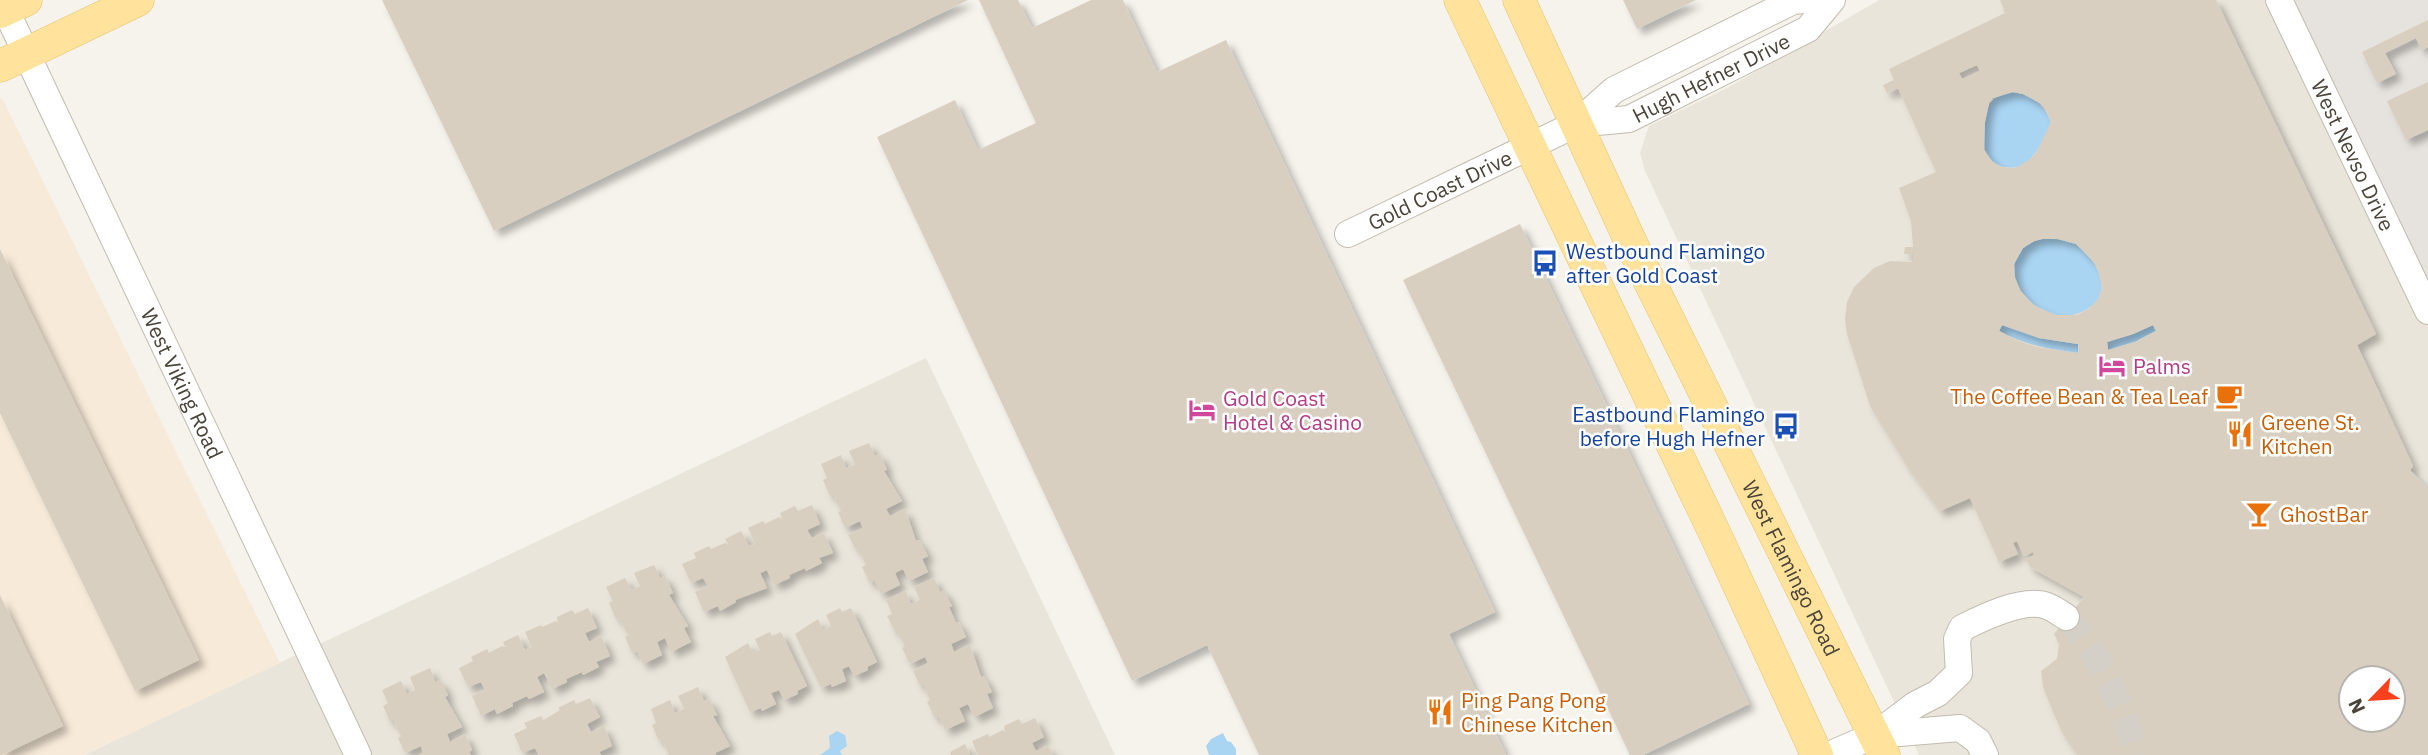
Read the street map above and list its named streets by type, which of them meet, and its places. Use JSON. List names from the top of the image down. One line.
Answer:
{"streets":{"main road":["West Flamingo Road"],"street":["Hugh Hefner Drive","West Nevso Drive","Gold Coast Drive","West Viking Road"]},"crossings":[["Hugh Hefner Drive","Gold Coast Drive"],["Hugh Hefner Drive","West Flamingo Road"]],"places":{"bus stop":["Westbound Flamingo after Gold Coast","Eastbound Flamingo before Hugh Hefner"],"hotel":["Palms","Gold Coast Hotel & Casino"],"cafe":["The Coffee Bean & Tea Leaf"],"restaurant":["Greene St. Kitchen","Ping Pang Pong Chinese Kitchen"],"bar":["GhostBar"]},"north":"bottom left"}
